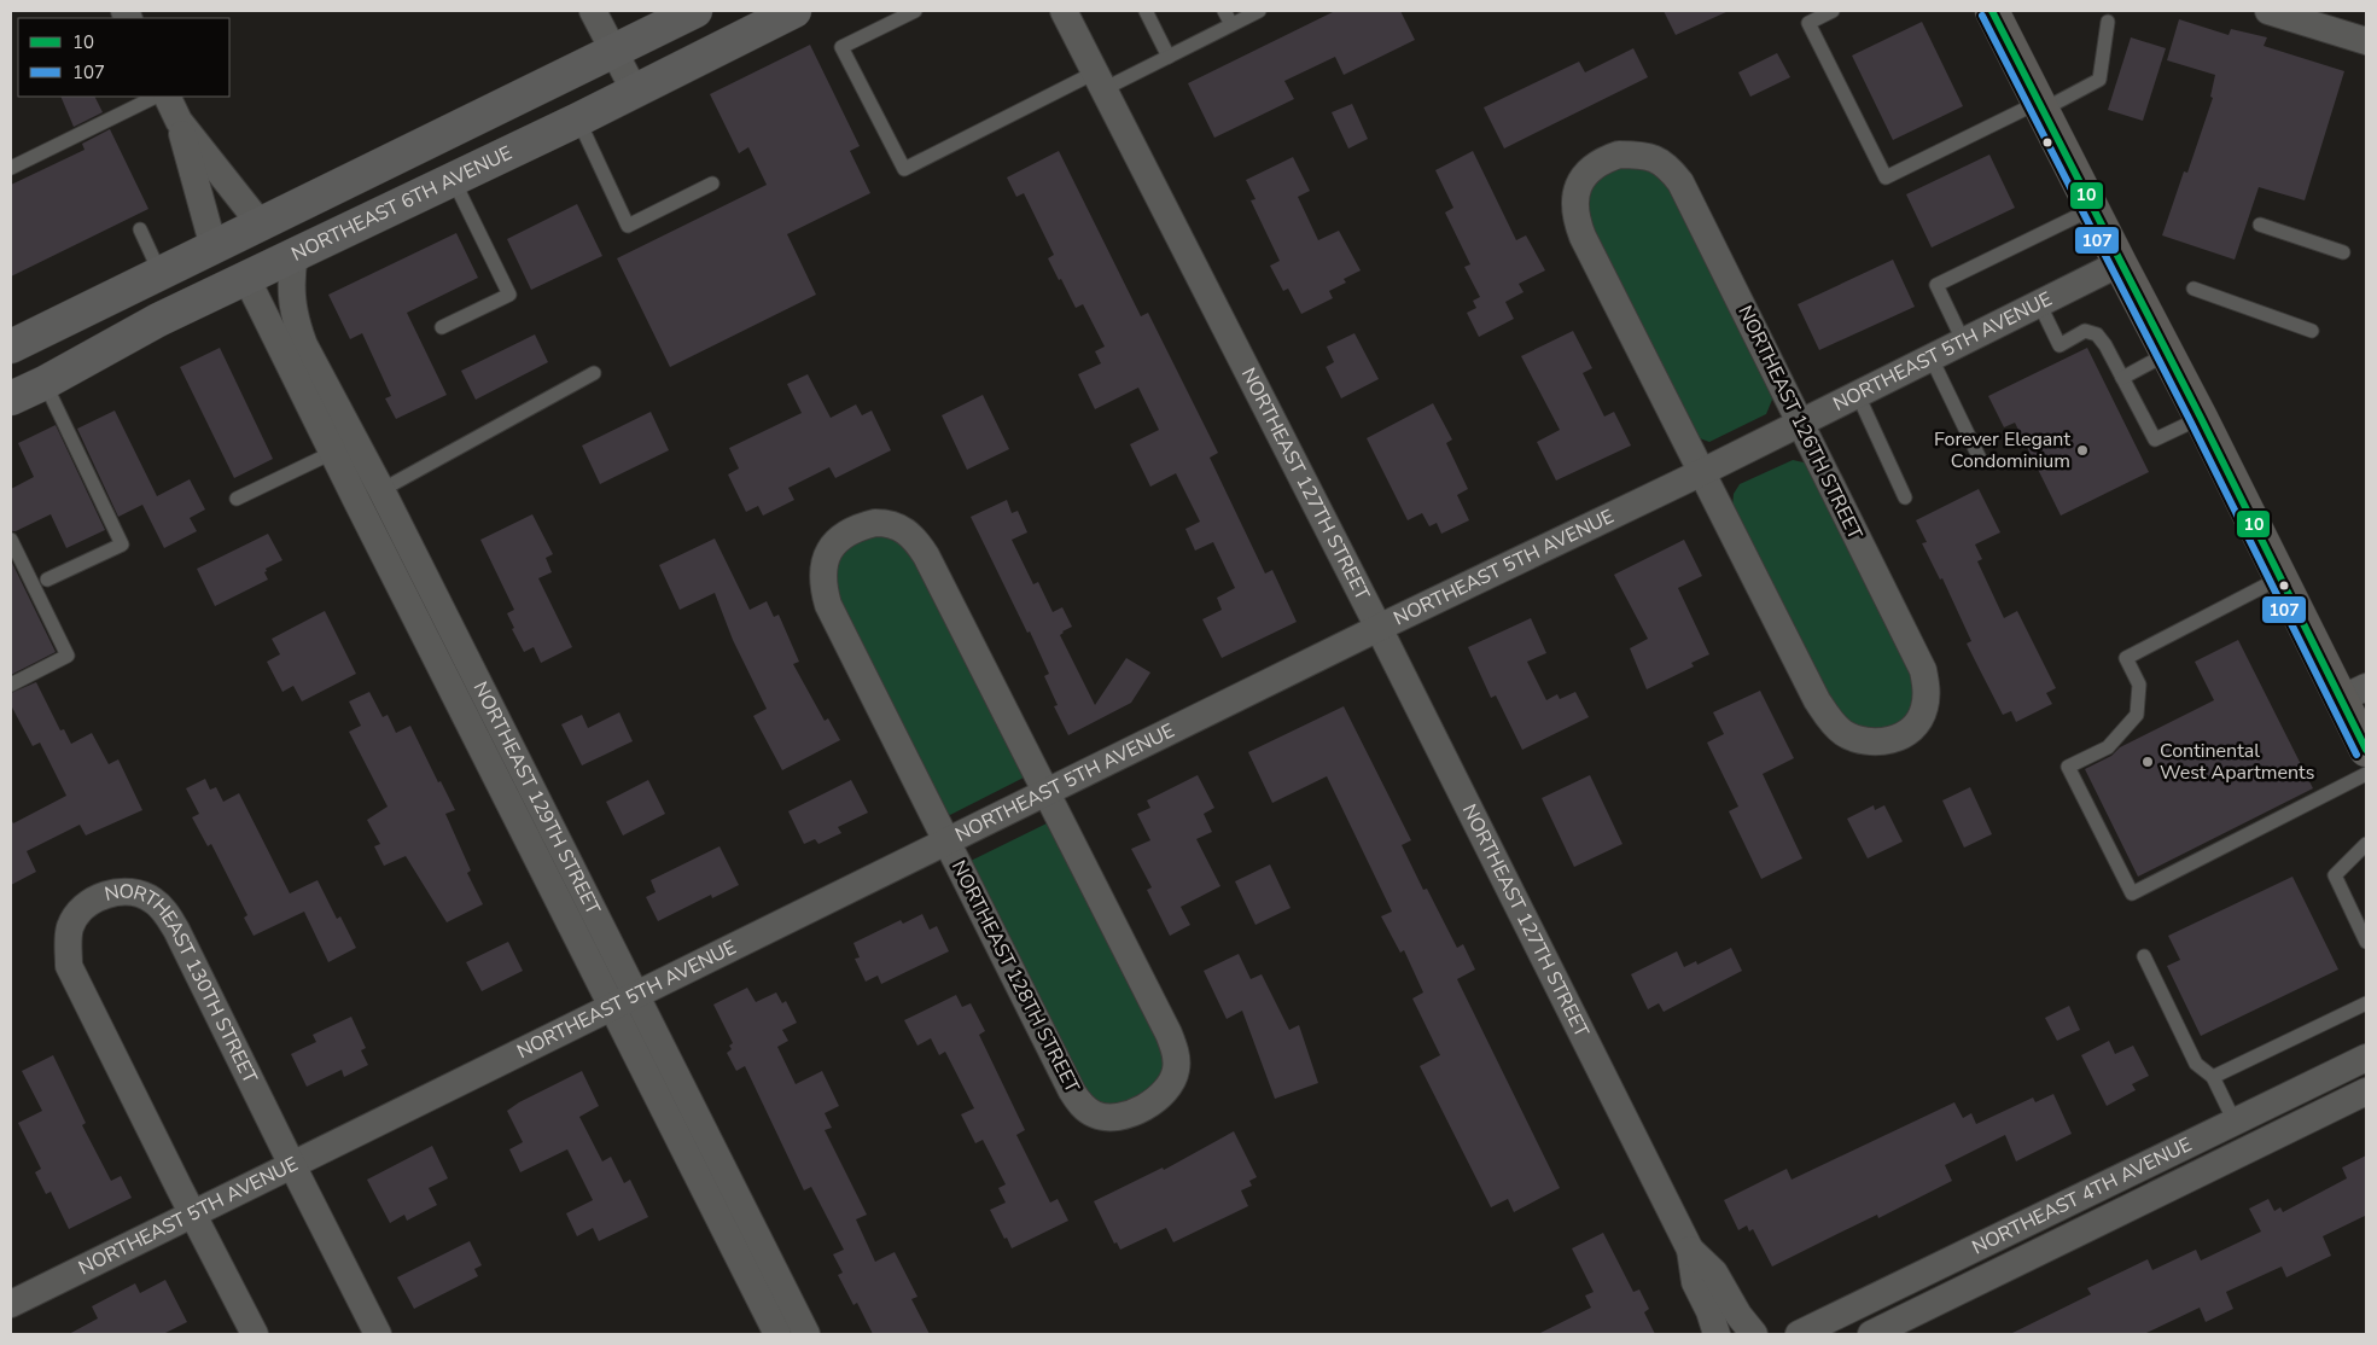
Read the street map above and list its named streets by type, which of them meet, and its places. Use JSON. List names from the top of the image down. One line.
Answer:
{"streets":{"main road":["NORTHEAST 6TH AVENUE"],"street":["NORTHEAST 5TH AVENUE","NORTHEAST 126TH STREET","NORTHEAST 127TH STREET","NORTHEAST 129TH STREET","NORTHEAST 128TH STREET","NORTHEAST 130TH STREET","NORTHEAST 4TH AVENUE"]},"crossings":[["NORTHEAST 6TH AVENUE","NORTHEAST 129TH STREET"],["NORTHEAST 5TH AVENUE","NORTHEAST 126TH STREET"],["NORTHEAST 5TH AVENUE","NORTHEAST 127TH STREET"],["NORTHEAST 5TH AVENUE","NORTHEAST 129TH STREET"],["NORTHEAST 5TH AVENUE","NORTHEAST 128TH STREET"],["NORTHEAST 5TH AVENUE","NORTHEAST 130TH STREET"]],"places":["Forever Elegant Condominium","Continental West Apartments"],"lines":["transit line 10","transit line 107"],"legend":["10","107"]}
